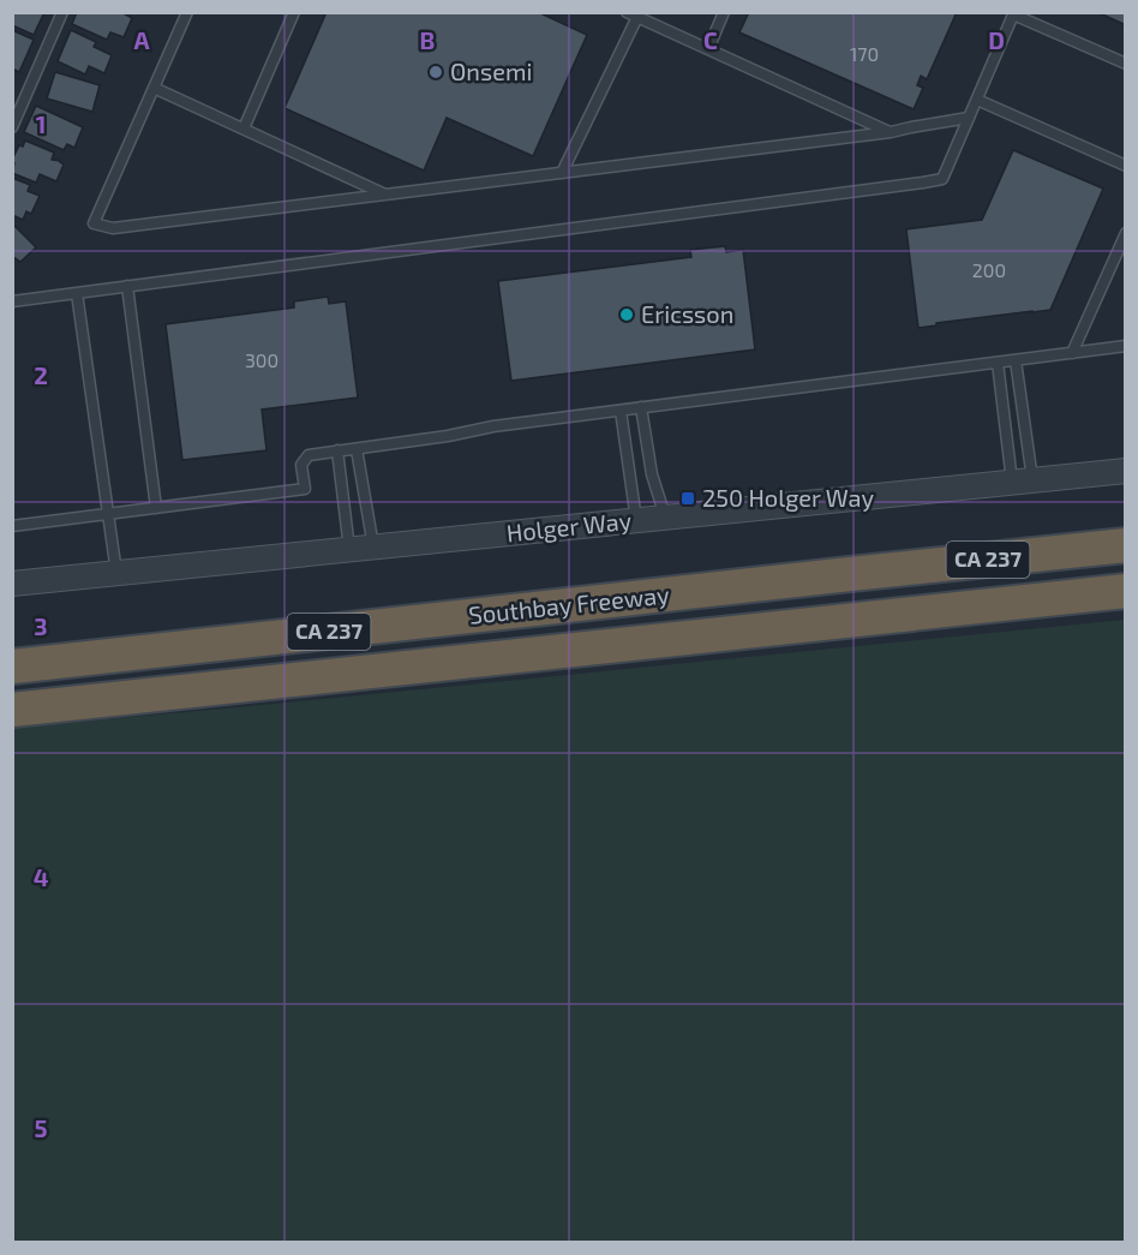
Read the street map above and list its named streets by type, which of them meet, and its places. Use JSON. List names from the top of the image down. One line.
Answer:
{"streets":{"highway":["CA 237","Southbay Freeway"],"street":["Holger Way"]},"places":{"other":["Onsemi","Ericsson"],"transit":["250 Holger Way"]},"house_numbers":["170","200","300"],"grid":{"columns":["A","B","C","D"],"rows":["1","2","3","4","5"]}}
